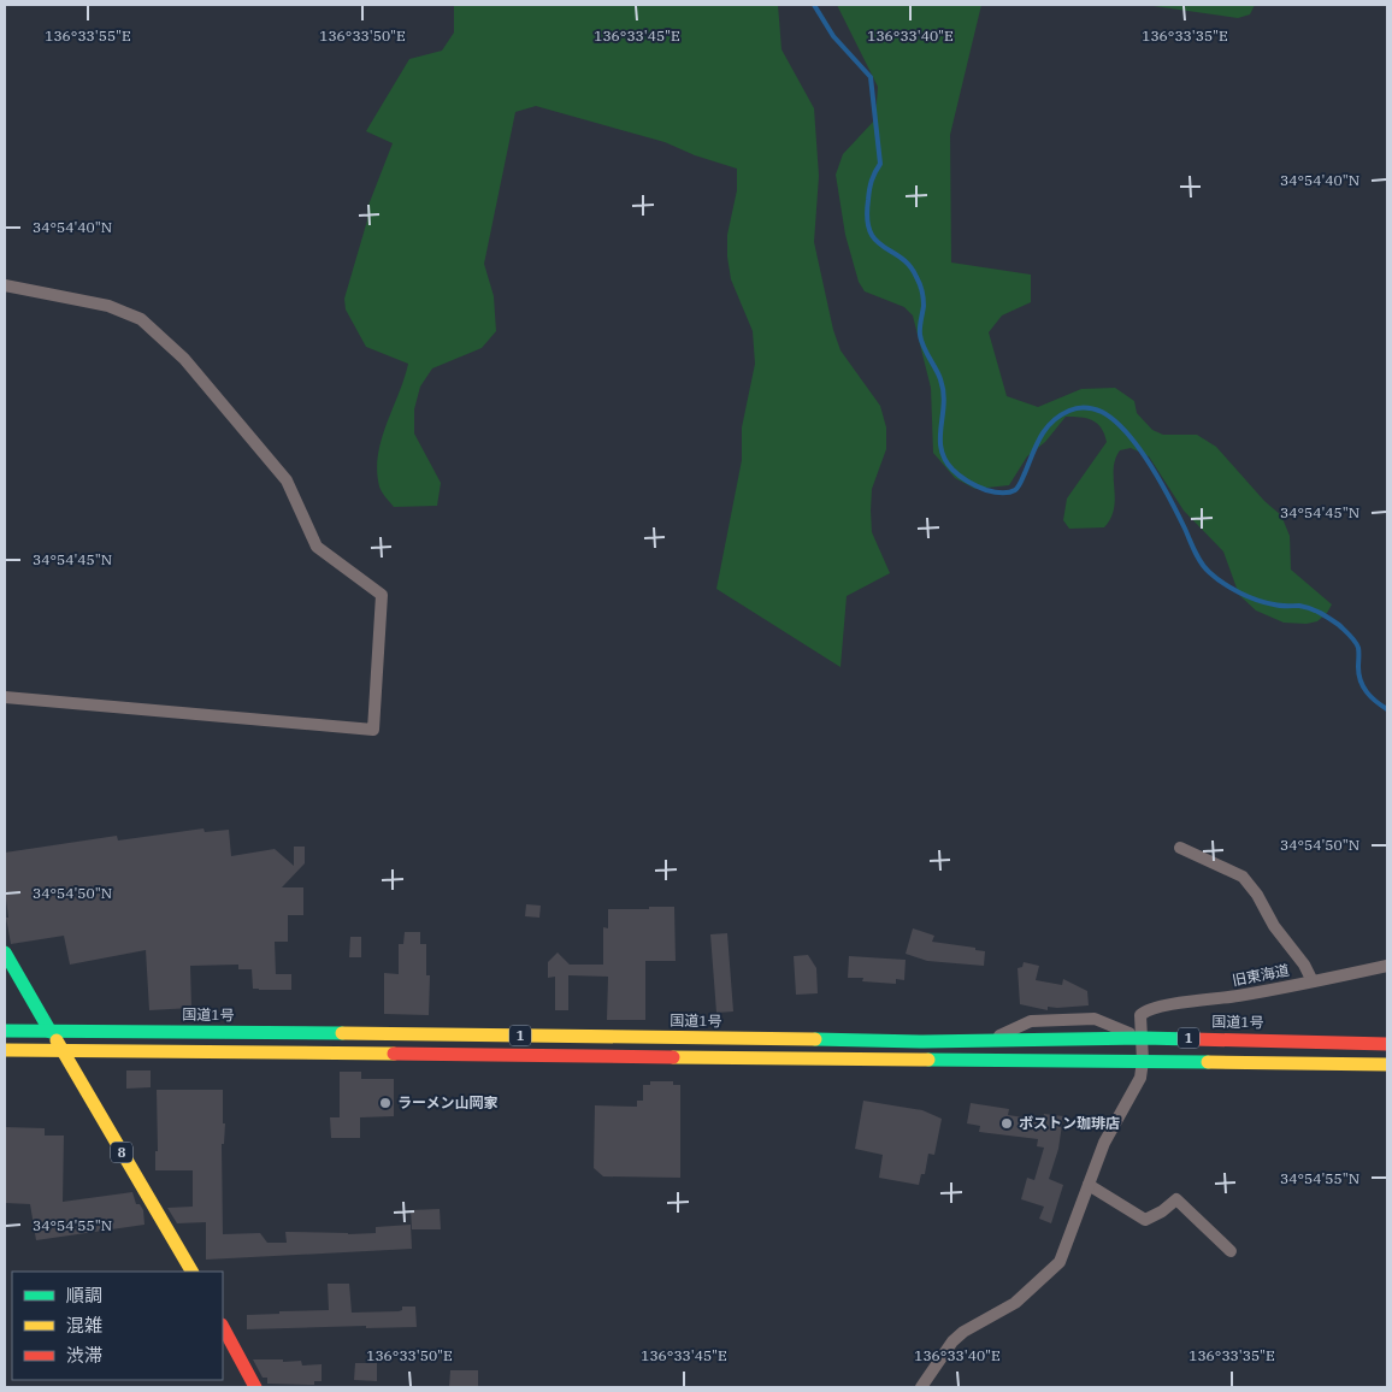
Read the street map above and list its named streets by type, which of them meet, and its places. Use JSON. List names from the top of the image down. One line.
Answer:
{"streets":{"main road":["国道1号","1","8"],"street":["旧東海道"]},"crossings":[["旧東海道","国道1号"],["国道1号","8"],["1","8"]],"places":["ラーメン山岡家","ボストン珈琲店"],"legend":["順調","混雑","渋滞"],"coordinates":["136°33'55\"E","136°33'50\"E","136°33'45\"E","136°33'40\"E","136°33'35\"E","34°54'40\"N","34°54'45\"N","34°54'50\"N","34°54'55\"N"]}
